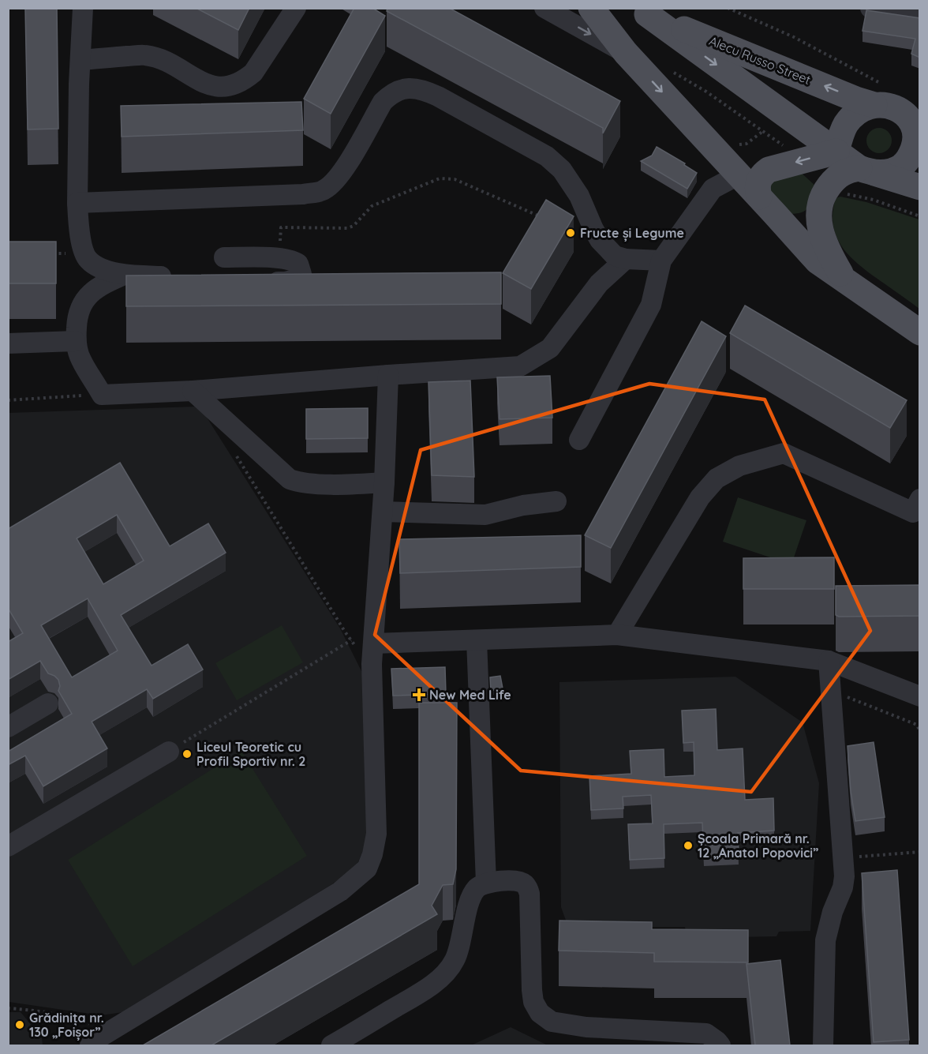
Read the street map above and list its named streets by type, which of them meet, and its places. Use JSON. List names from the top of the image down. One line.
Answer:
{"streets":{"main road":["Alecu Russo Street"]},"places":{"other":["Fructe și Legume","Liceul Teoretic cu Profil Sportiv nr. 2","Școala Primară nr. 12 „Anatol Popovici”","Grădinița nr. 130 „Foișor”"],"health":["New Med Life"]}}
